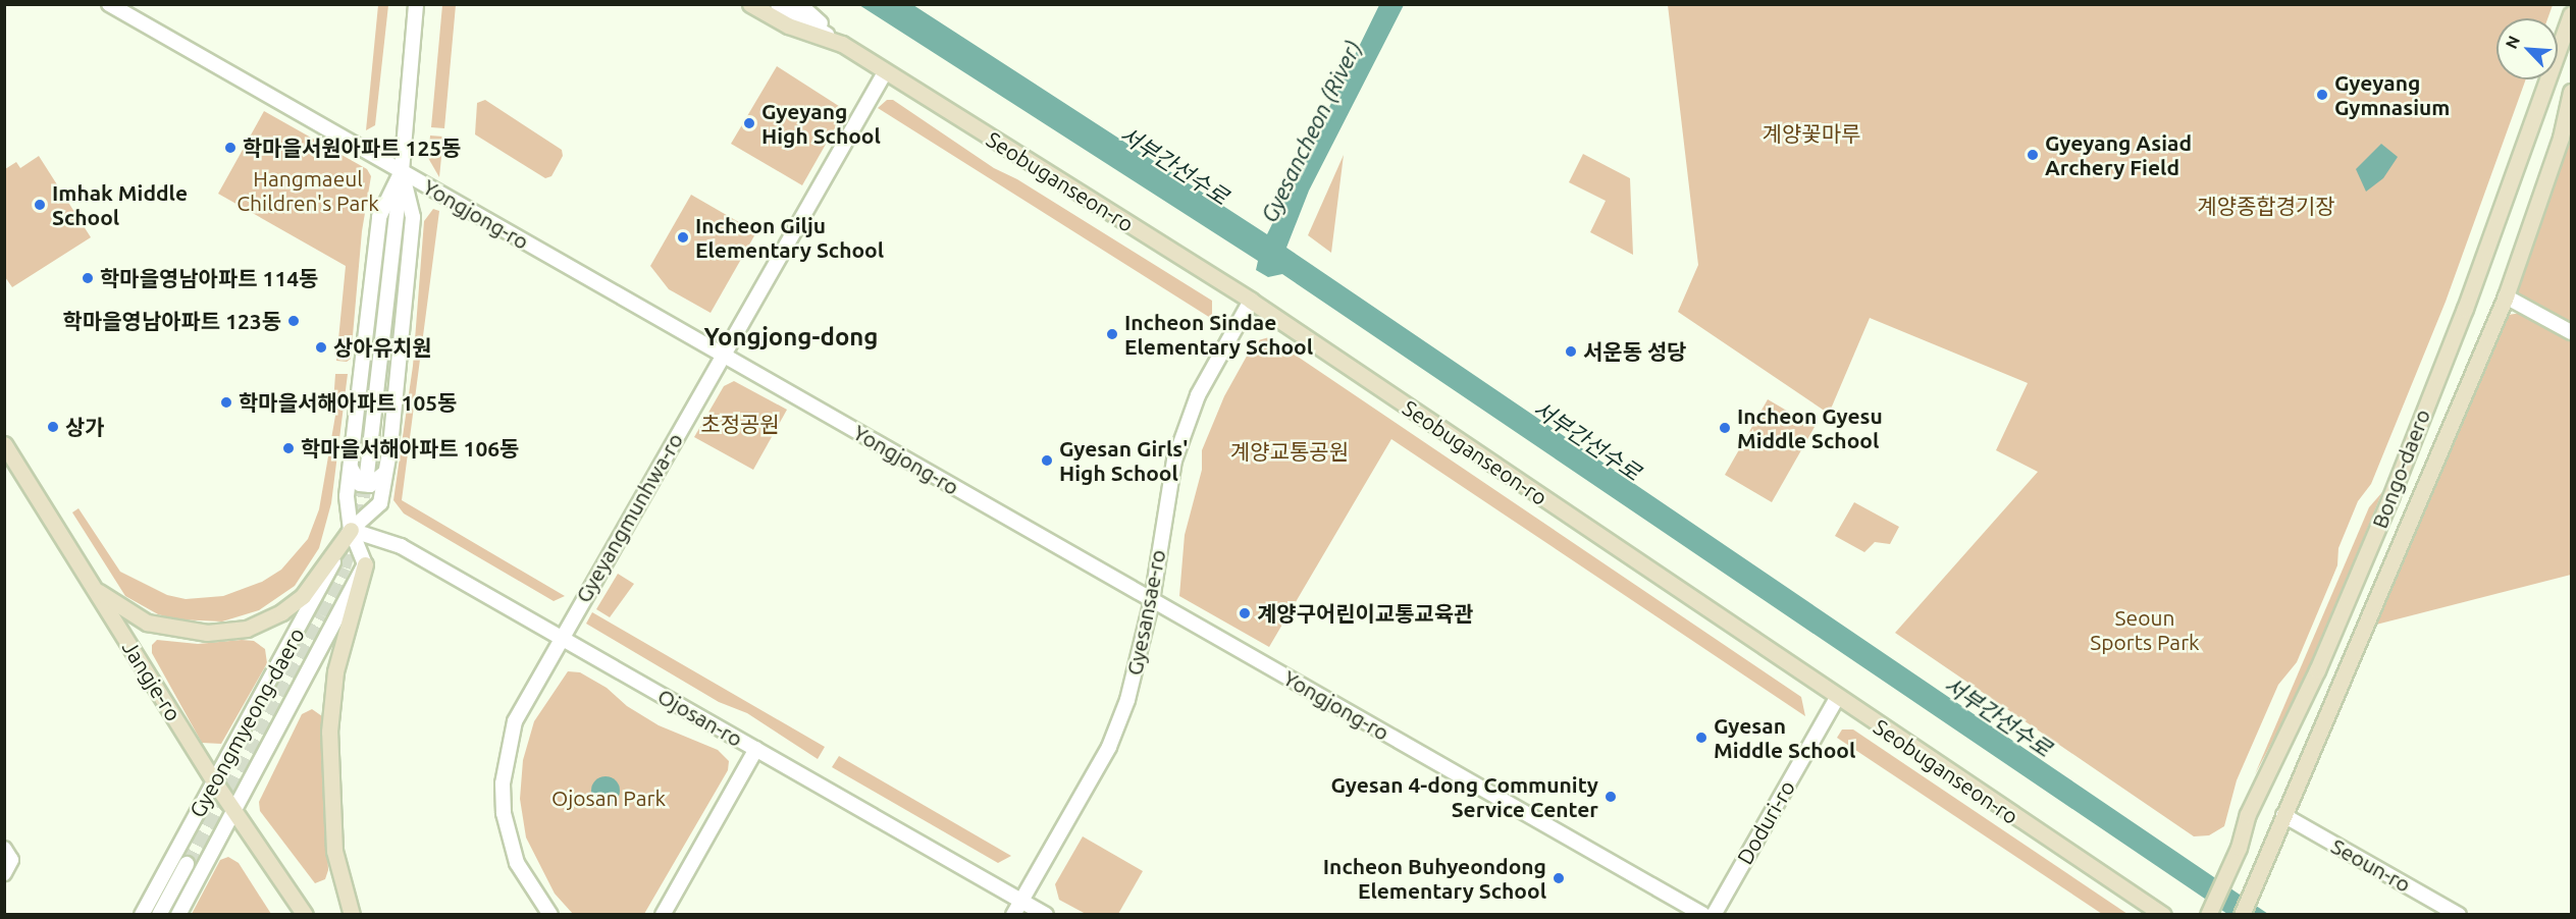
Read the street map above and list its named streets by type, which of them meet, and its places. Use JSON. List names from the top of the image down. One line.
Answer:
{"streets":{"main road":["Seobuganseon-ro","Bongo-daero","Jangje-ro"],"street":["Yongjong-ro","Gyeyangmunhwa-ro","Gyesansae-ro","Ojosan-ro","Gyeongmyeong-daero","Doduri-ro","Seoun-ro"]},"crossings":[["Seobuganseon-ro","Gyeyangmunhwa-ro"],["Seobuganseon-ro","Gyesansae-ro"],["Seobuganseon-ro","Doduri-ro"],["Yongjong-ro","Gyeyangmunhwa-ro"],["Yongjong-ro","Gyesansae-ro"],["Yongjong-ro","Gyeongmyeong-daero"],["Bongo-daero","Seoun-ro"],["Gyeyangmunhwa-ro","Ojosan-ro"],["Gyesansae-ro","Ojosan-ro"],["Jangje-ro","Gyeongmyeong-daero"],["Ojosan-ro","Gyeongmyeong-daero"]],"districts":["Yongjong-dong"],"water":["Gyesancheon (River)","서부간선수로"],"parks":["계양꽃마루","Hangmaeul Children's Park","계양종합경기장","초정공원","계양교통공원","Seoun Sports Park","Ojosan Park"],"places":["Gyeyang Gymnasium","Gyeyang High School","학마을서원아파트 125동","Gyeyang Asiad Archery Field","Imhak Middle School","Incheon Gilju Elementary School","학마을영남아파트 114동","학마을영남아파트 123동","Incheon Sindae Elementary School","상아유치원","서운동 성당","학마을서해아파트 105동","상가","Incheon Gyesu Middle School","학마을서해아파트 106동","Gyesan Girls' High School","계양구어린이교통교육관","Gyesan Middle School","Gyesan 4-dong Community Service Center","Incheon Buhyeondong Elementary School"],"north":"top left"}
